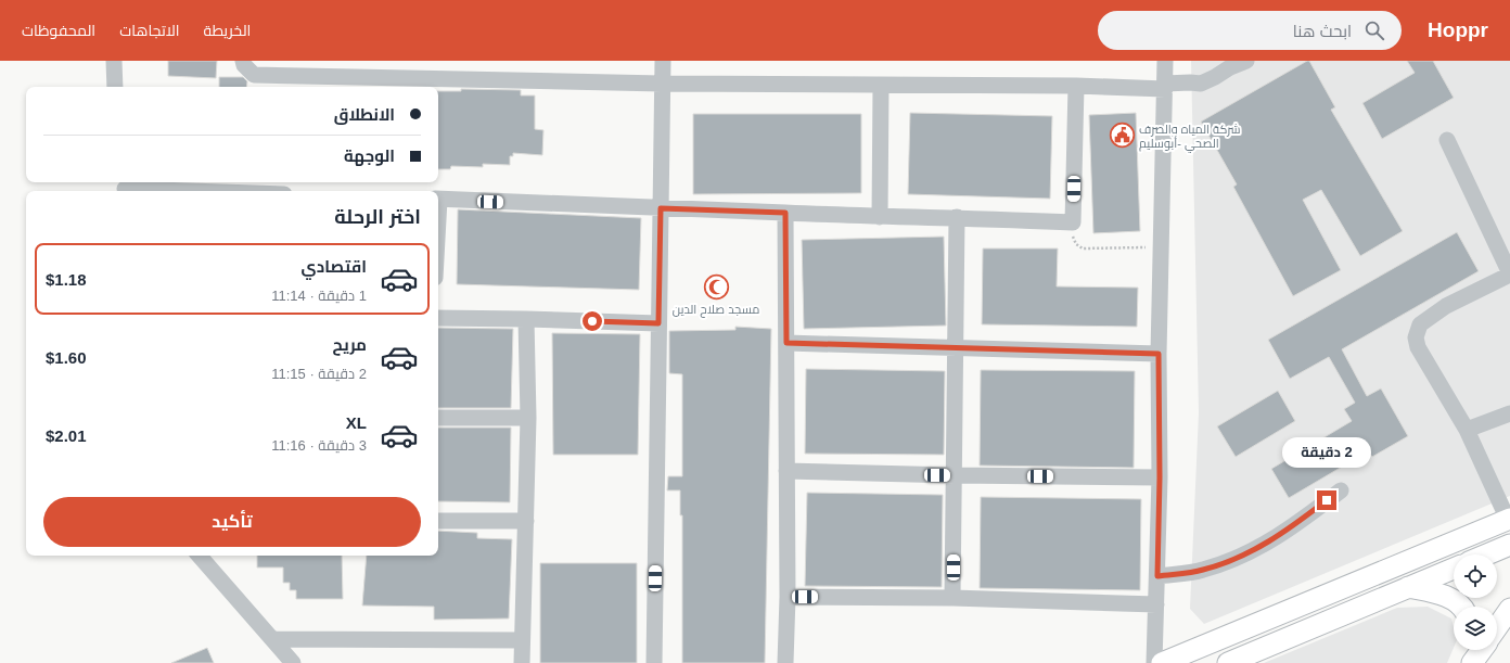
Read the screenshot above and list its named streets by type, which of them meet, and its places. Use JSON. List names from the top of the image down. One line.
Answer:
{"places":{"public building":["شركة المياه والصرف الصحي -أبوسليم"],"mosque":["مسجد صلاح الدين"]},"page":{"header":"Hoppr","search":"ابحث هنا","nav":["الخريطة","الاتجاهات","المحفوظات"],"banner":["الانطلاق","الوجهة"],"heading":"اختر الرحلة","list":[{"name":"اقتصادي","note":"1 دقيقة · 11:14","value":"$1.18"},{"name":"مريح","note":"2 دقيقة · 11:15","value":"$1.60"},{"name":"XL","note":"3 دقيقة · 11:16","value":"$2.01"}],"bubble":"2 دقيقة","buttons":"تأكيد"}}
